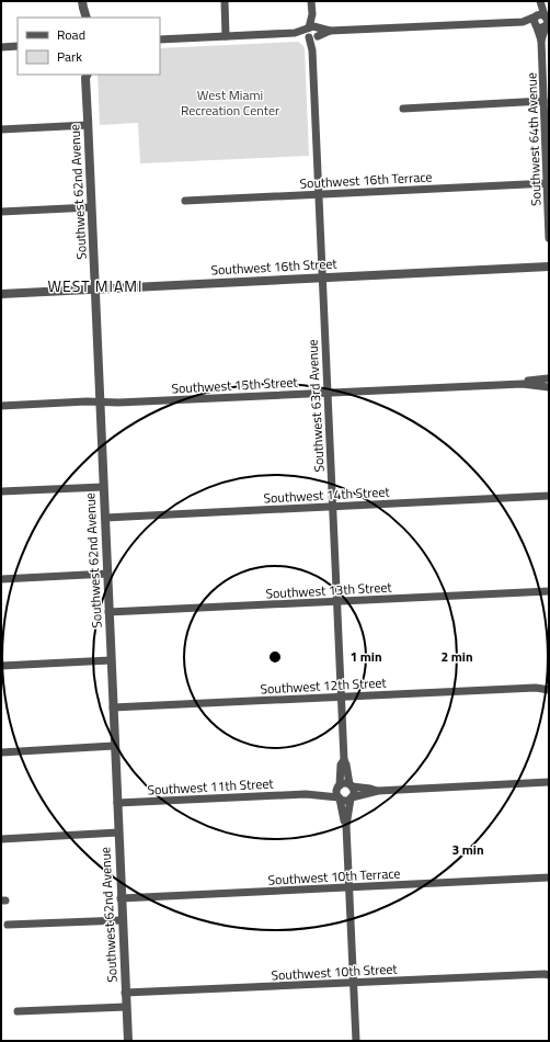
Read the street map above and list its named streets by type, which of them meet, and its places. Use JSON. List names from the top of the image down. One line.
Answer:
{"streets":{"street":["Southwest 64th Avenue","Southwest 16th Terrace","Southwest 62nd Avenue","Southwest 16th Street","Southwest 15th Street","Southwest 63rd Avenue","Southwest 14th Street","Southwest 13th Street","Southwest 12th Street","Southwest 11th Street","Southwest 10th Terrace","Southwest 10th Street"]},"crossings":[["Southwest 64th Avenue","Southwest 16th Terrace"],["Southwest 16th Terrace","Southwest 63rd Avenue"],["Southwest 62nd Avenue","Southwest 16th Street"],["Southwest 62nd Avenue","Southwest 15th Street"],["Southwest 62nd Avenue","Southwest 14th Street"],["Southwest 62nd Avenue","Southwest 13th Street"],["Southwest 62nd Avenue","Southwest 12th Street"],["Southwest 62nd Avenue","Southwest 11th Street"],["Southwest 62nd Avenue","Southwest 10th Terrace"],["Southwest 62nd Avenue","Southwest 10th Street"],["Southwest 16th Street","Southwest 63rd Avenue"],["Southwest 15th Street","Southwest 63rd Avenue"],["Southwest 63rd Avenue","Southwest 14th Street"],["Southwest 63rd Avenue","Southwest 13th Street"],["Southwest 63rd Avenue","Southwest 12th Street"],["Southwest 63rd Avenue","Southwest 11th Street"]],"districts":["WEST MIAMI"],"parks":["West Miami Recreation Center"],"legend":["Road","Park"],"rings":["1 min","2 min","3 min"]}
